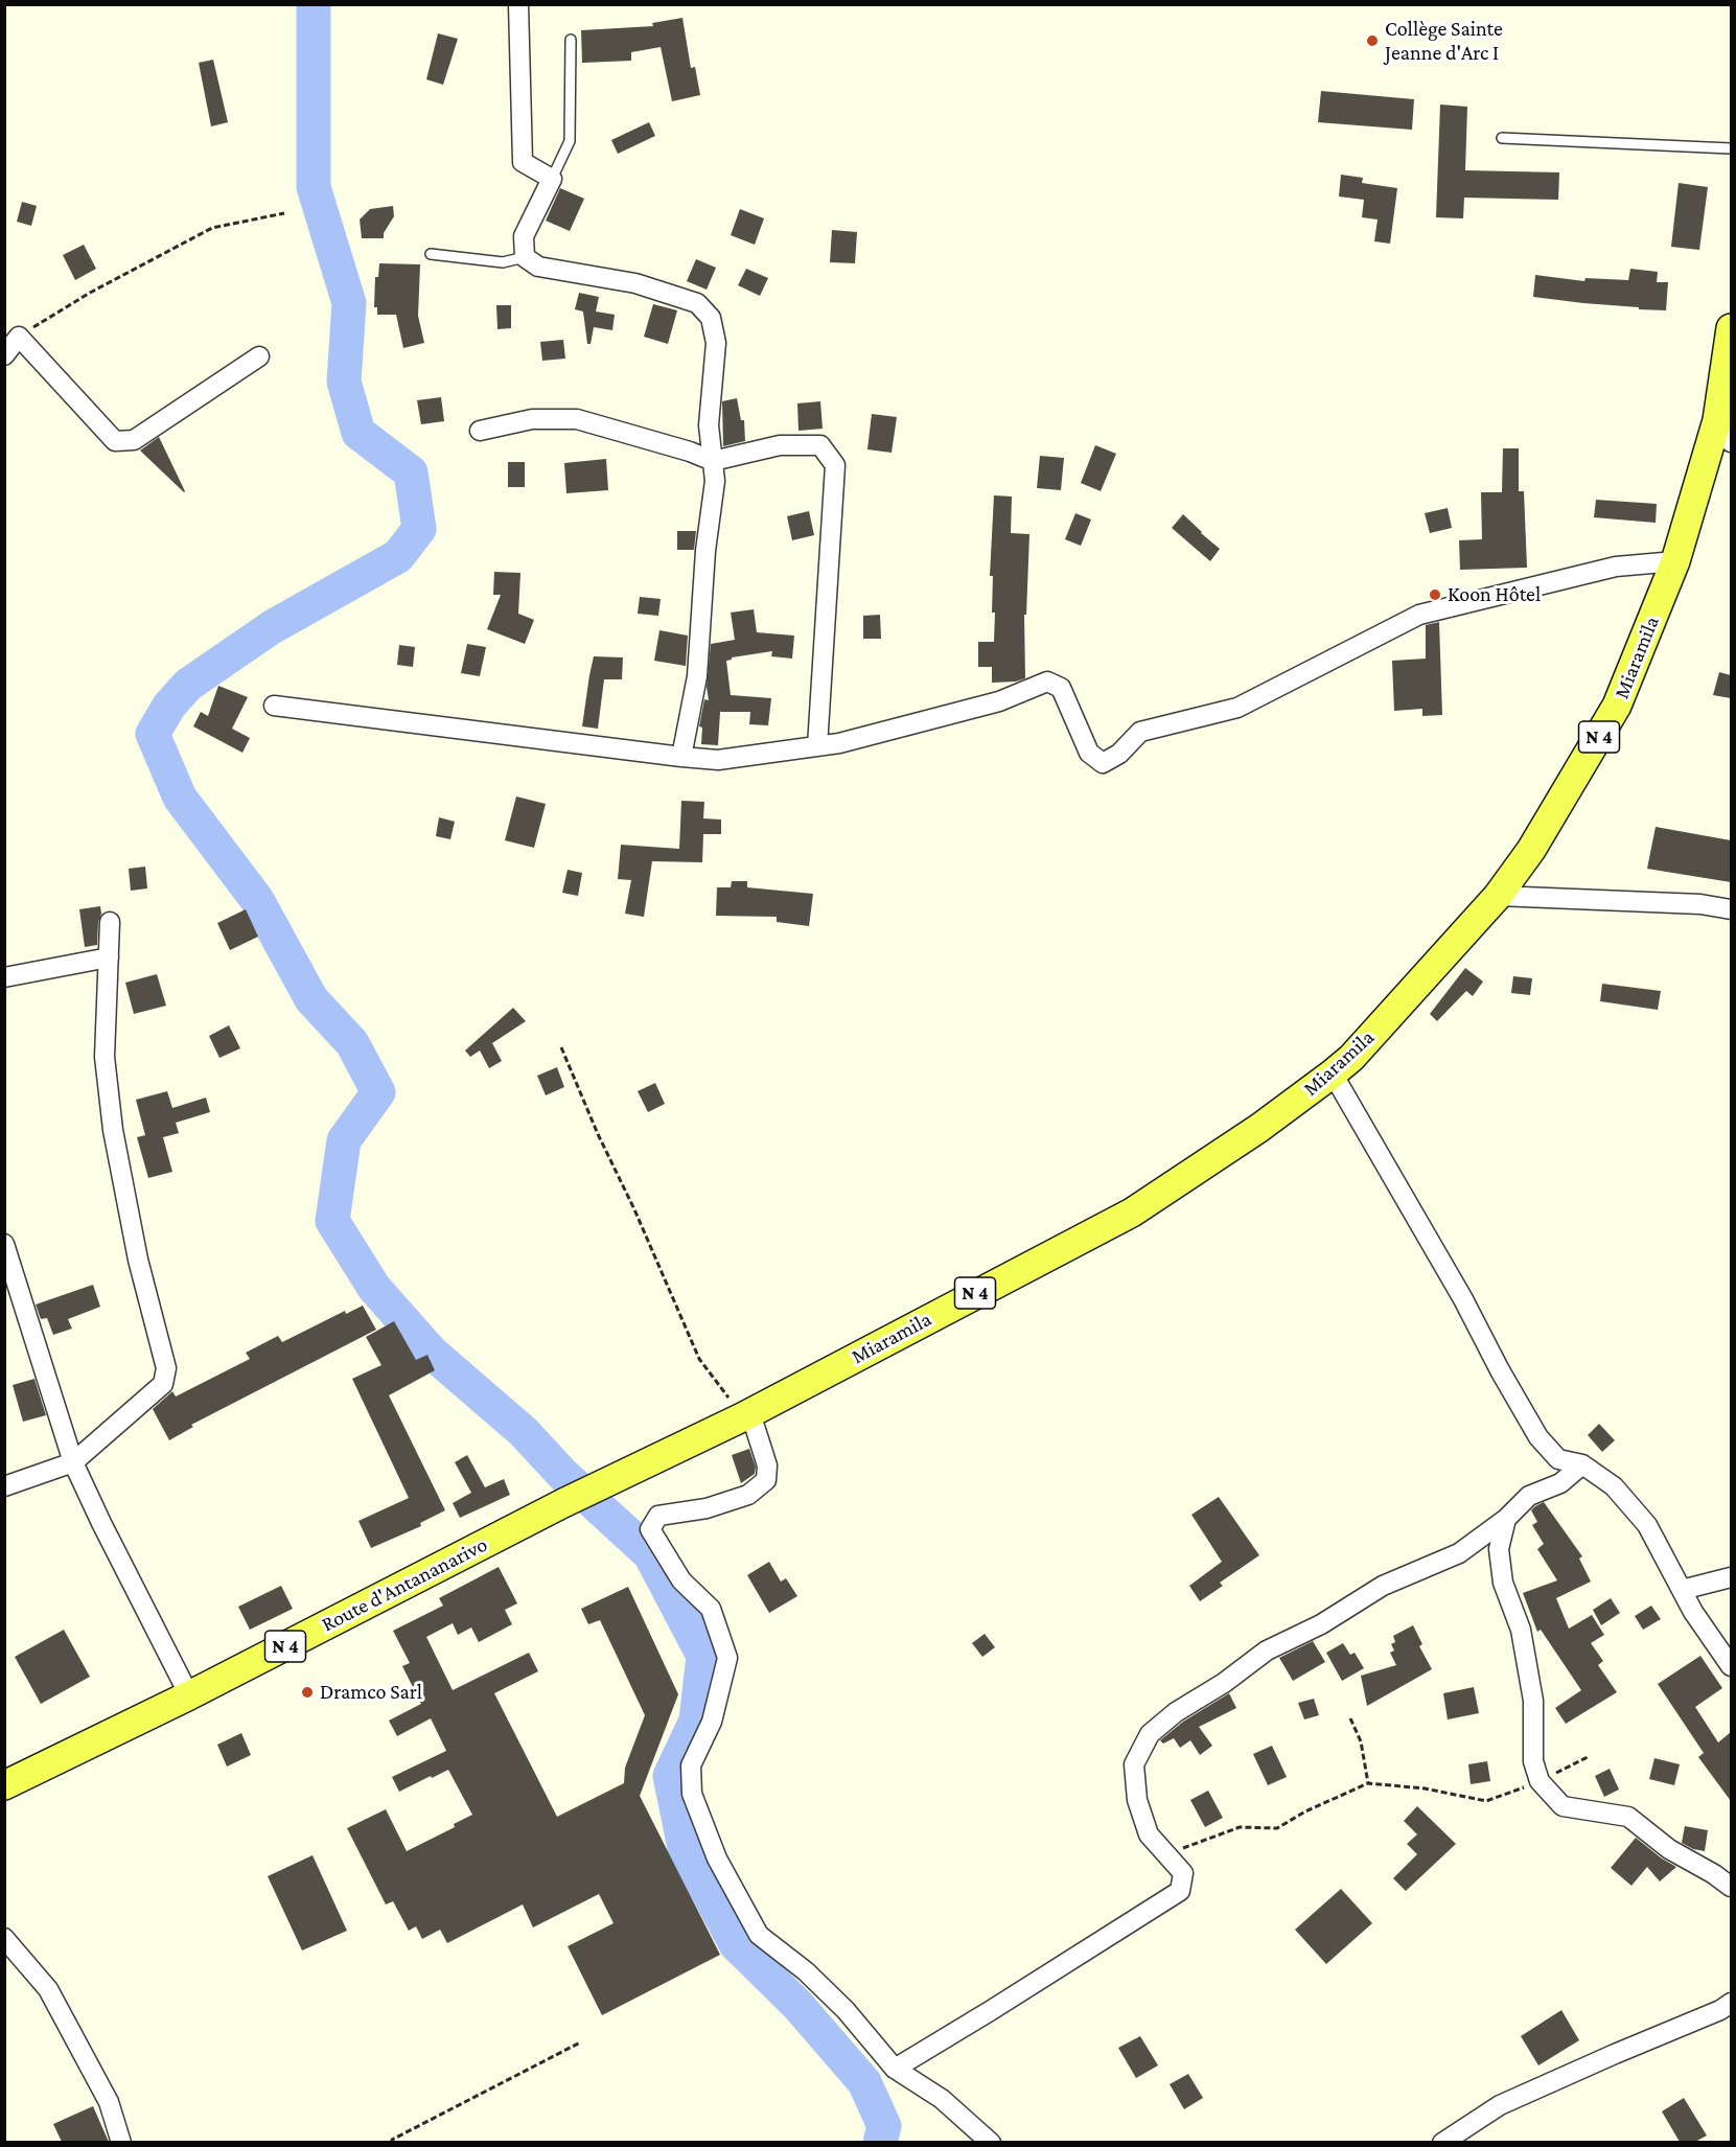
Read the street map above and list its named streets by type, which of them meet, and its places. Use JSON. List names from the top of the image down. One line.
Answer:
{"streets":{"main road":["Miaramila","N 4","Route d'Antananarivo"]},"crossings":[["Miaramila","Route d'Antananarivo"]],"places":["Collège Sainte Jeanne d'Arc I","Koon Hôtel","Dramco Sarl"]}
